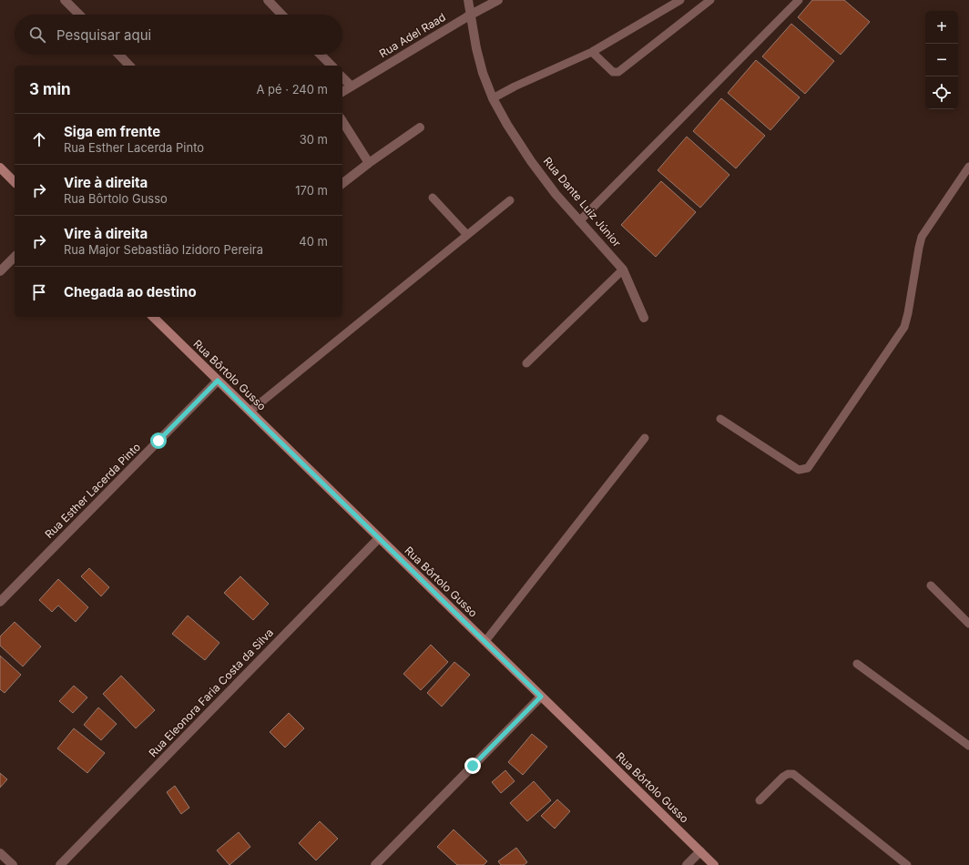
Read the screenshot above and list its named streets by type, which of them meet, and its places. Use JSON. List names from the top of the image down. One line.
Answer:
{"streets":{"street":["Rua Adel Raad","Rua Dante Luiz Júnior","Rua Bôrtolo Gusso","Rua Esther Lacerda Pinto","Rua Eleonora Faria Costa da Silva"]},"crossings":[["Rua Adel Raad","Rua Dante Luiz Júnior"],["Rua Bôrtolo Gusso","Rua Esther Lacerda Pinto"],["Rua Bôrtolo Gusso","Rua Eleonora Faria Costa da Silva"]],"page":{"map_buttons":["+","−"],"search":"Pesquisar aqui","heading":["3 min","A pé · 240 m"],"list":[["Siga em frente","Rua Esther Lacerda Pinto","30 m"],["Vire à direita","Rua Bôrtolo Gusso","170 m"],["Vire à direita","Rua Major Sebastião Izidoro Pereira","40 m"],"Chegada ao destino"]}}
